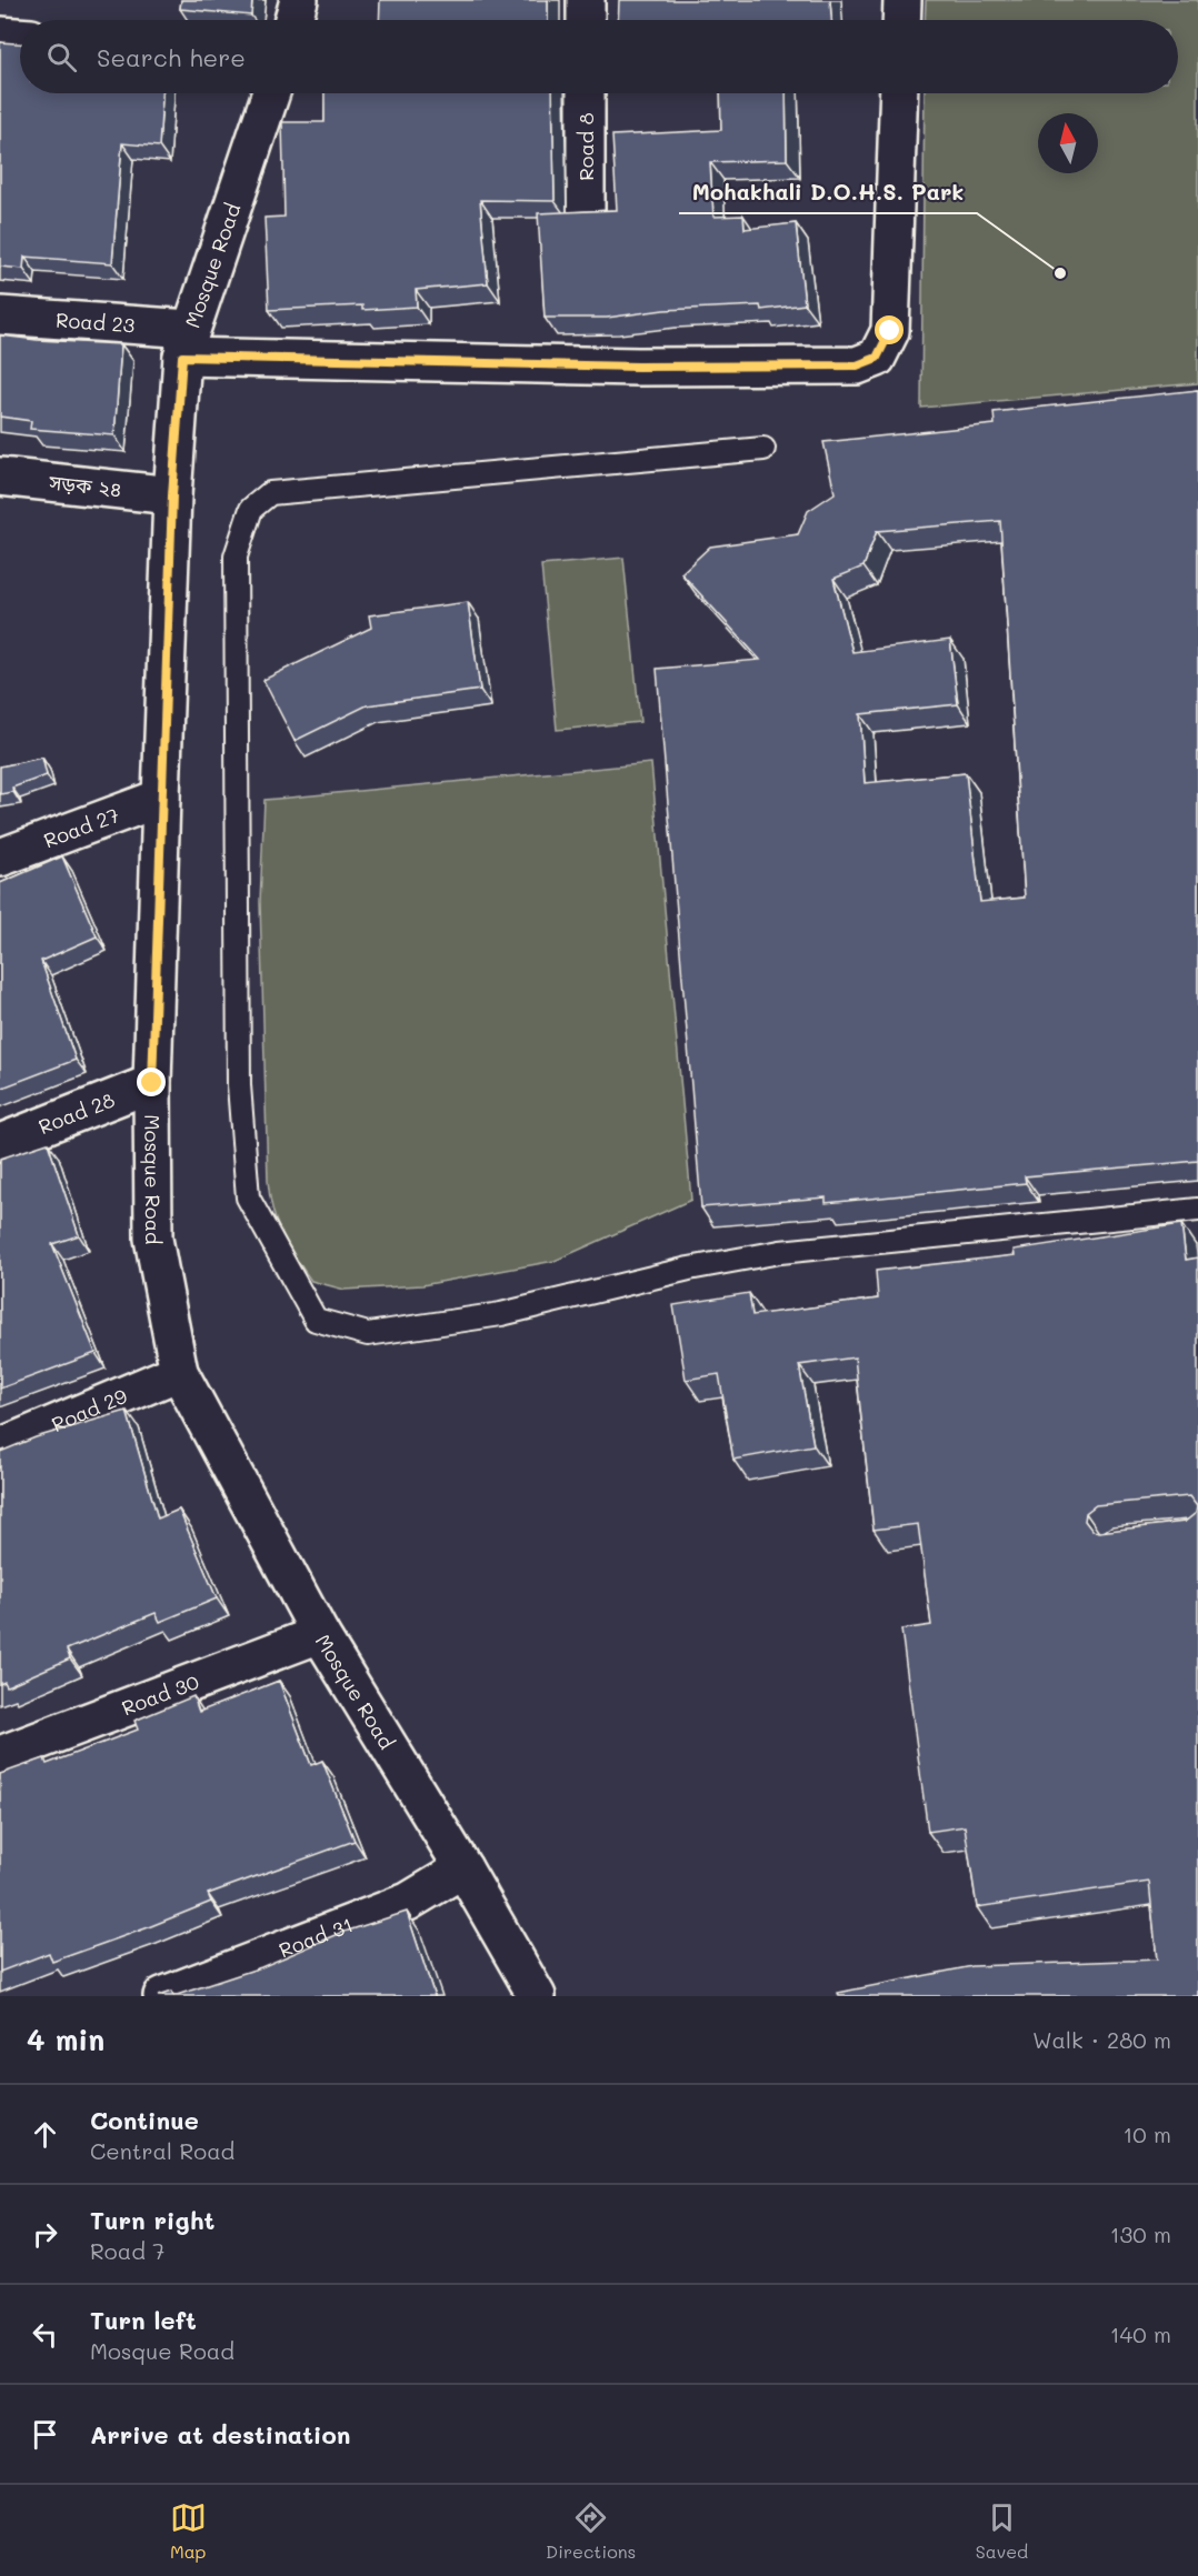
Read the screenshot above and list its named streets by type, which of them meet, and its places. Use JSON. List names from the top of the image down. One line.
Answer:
{"streets":{"street":["Road 8","Mosque Road","Road 23","সড়ক ২৪","Road 27","Road 28","Road 29","Road 30","Road 31"]},"crossings":[["Mosque Road","Road 23"],["Mosque Road","সড়ক ২৪"],["Mosque Road","Road 27"],["Mosque Road","Road 28"],["Mosque Road","Road 29"],["Mosque Road","Road 30"],["Mosque Road","Road 31"]],"places":["Mohakhali D.O.H.S. Park"],"north":"top","page":{"search":"Search here","heading":["4 min","Walk · 280 m"],"list":[["Continue","Central Road","10 m"],["Turn right","Road 7","130 m"],["Turn left","Mosque Road","140 m"],"Arrive at destination"],"nav":["Map","Directions","Saved"]}}
